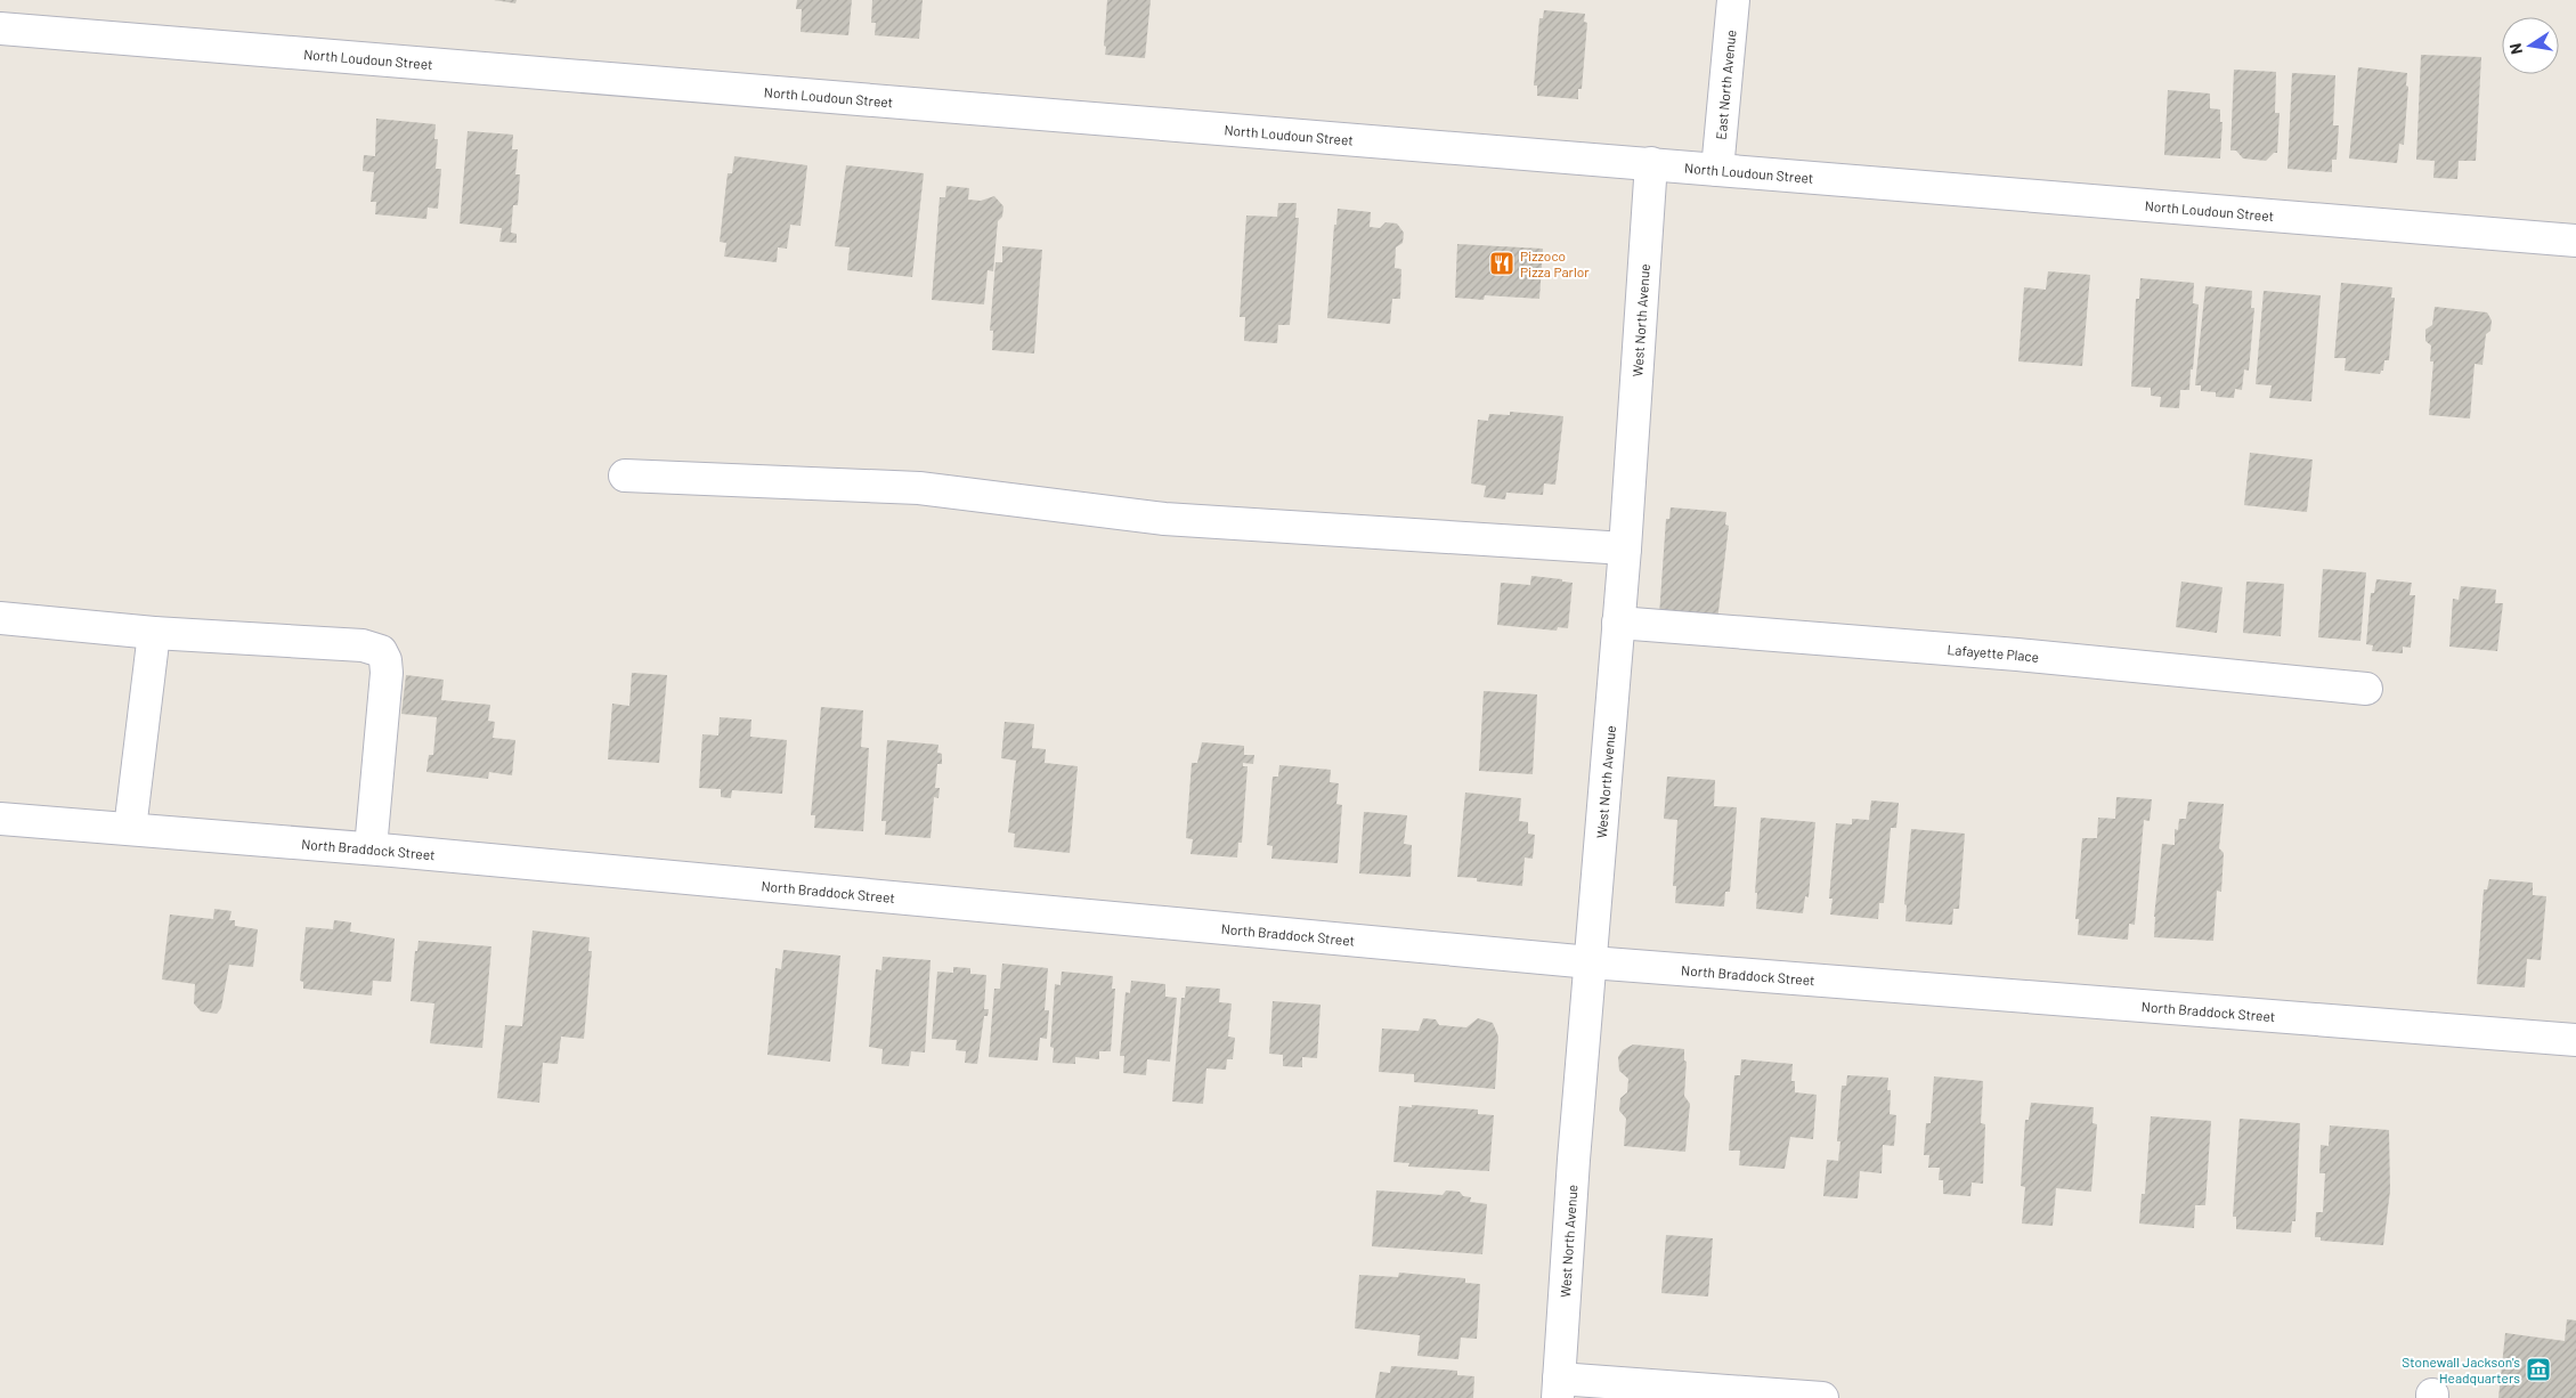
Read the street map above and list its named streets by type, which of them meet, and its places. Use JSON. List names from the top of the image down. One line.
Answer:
{"streets":{"street":["North Loudoun Street","East North Avenue","West North Avenue","Lafayette Place","North Braddock Street"]},"crossings":[["North Loudoun Street","East North Avenue"],["North Loudoun Street","West North Avenue"],["West North Avenue","Lafayette Place"],["West North Avenue","North Braddock Street"]],"places":{"restaurant":["Pizzoco Pizza Parlor"],"museum":["Stonewall Jackson's Headquarters"]},"north":"left"}
